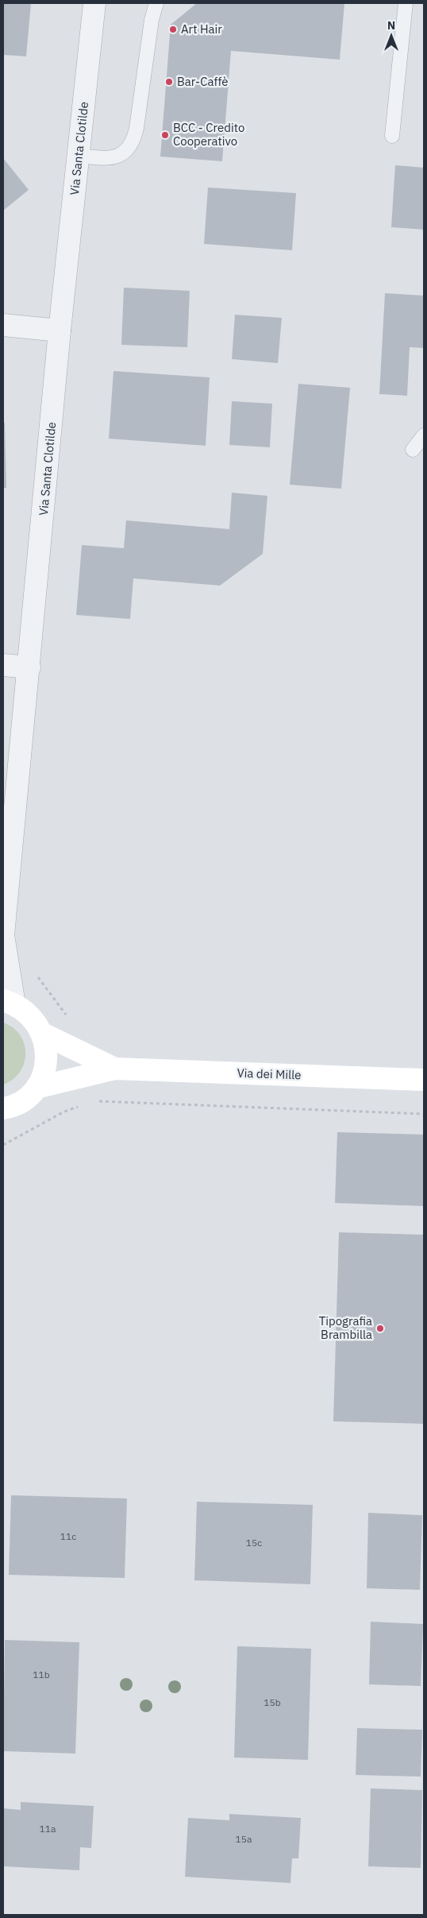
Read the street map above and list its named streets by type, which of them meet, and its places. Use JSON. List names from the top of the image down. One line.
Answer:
{"streets":{"main road":["Via dei Mille"],"street":["Via Santa Clotilde"]},"places":["Art Hair","Bar-Caffè","BCC - Credito Cooperativo","Tipografia Brambilla"],"house_numbers":["11c","15c","11b","15b","11a","15a"],"north":"top"}
